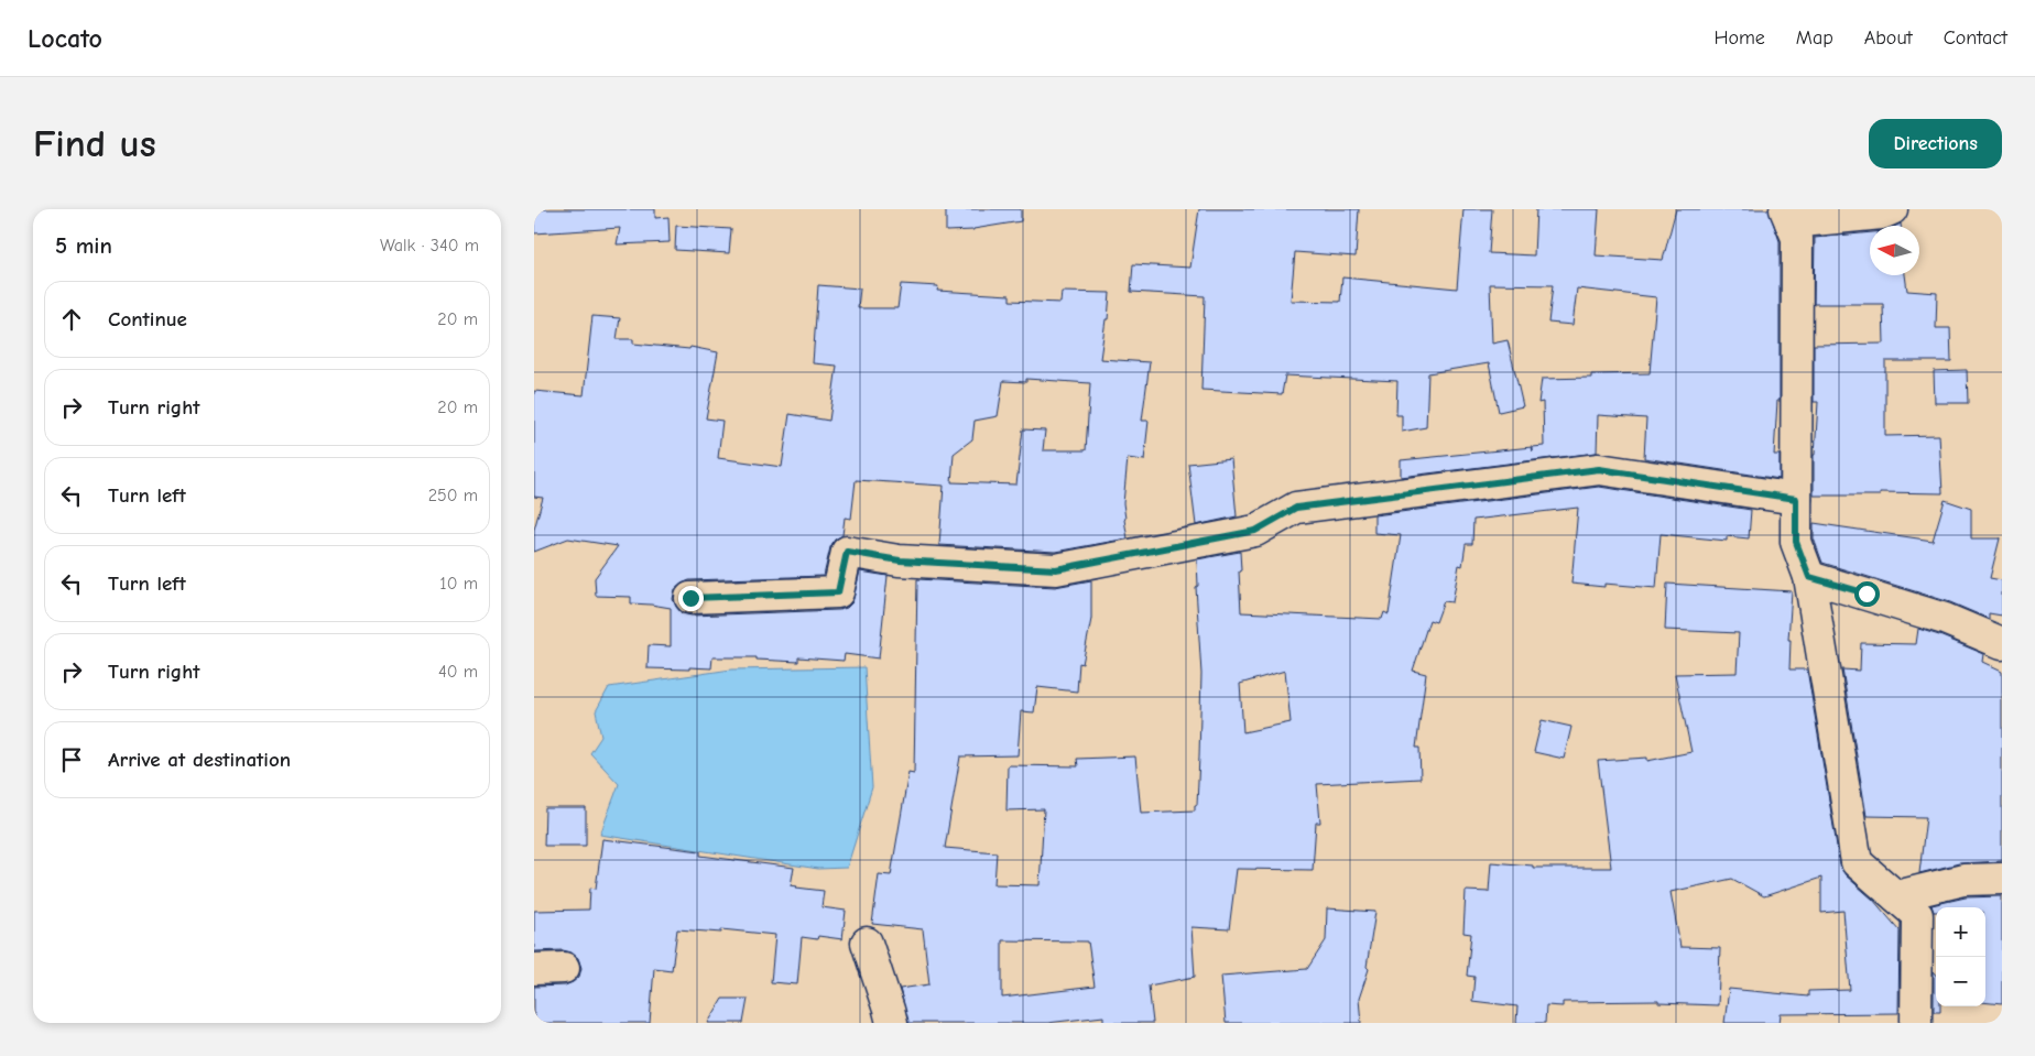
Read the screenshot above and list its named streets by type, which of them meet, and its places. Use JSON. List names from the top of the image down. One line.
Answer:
{"north":"left","page":{"header":"Locato","nav":["Home","Map","About","Contact"],"buttons":"Directions","title":"Find us","heading":["5 min","Walk · 340 m"],"list":[["Continue","20 m"],["Turn right","20 m"],["Turn left","250 m"],["Turn left","10 m"],["Turn right","40 m"],"Arrive at destination"],"map_buttons":["+","−"]}}
